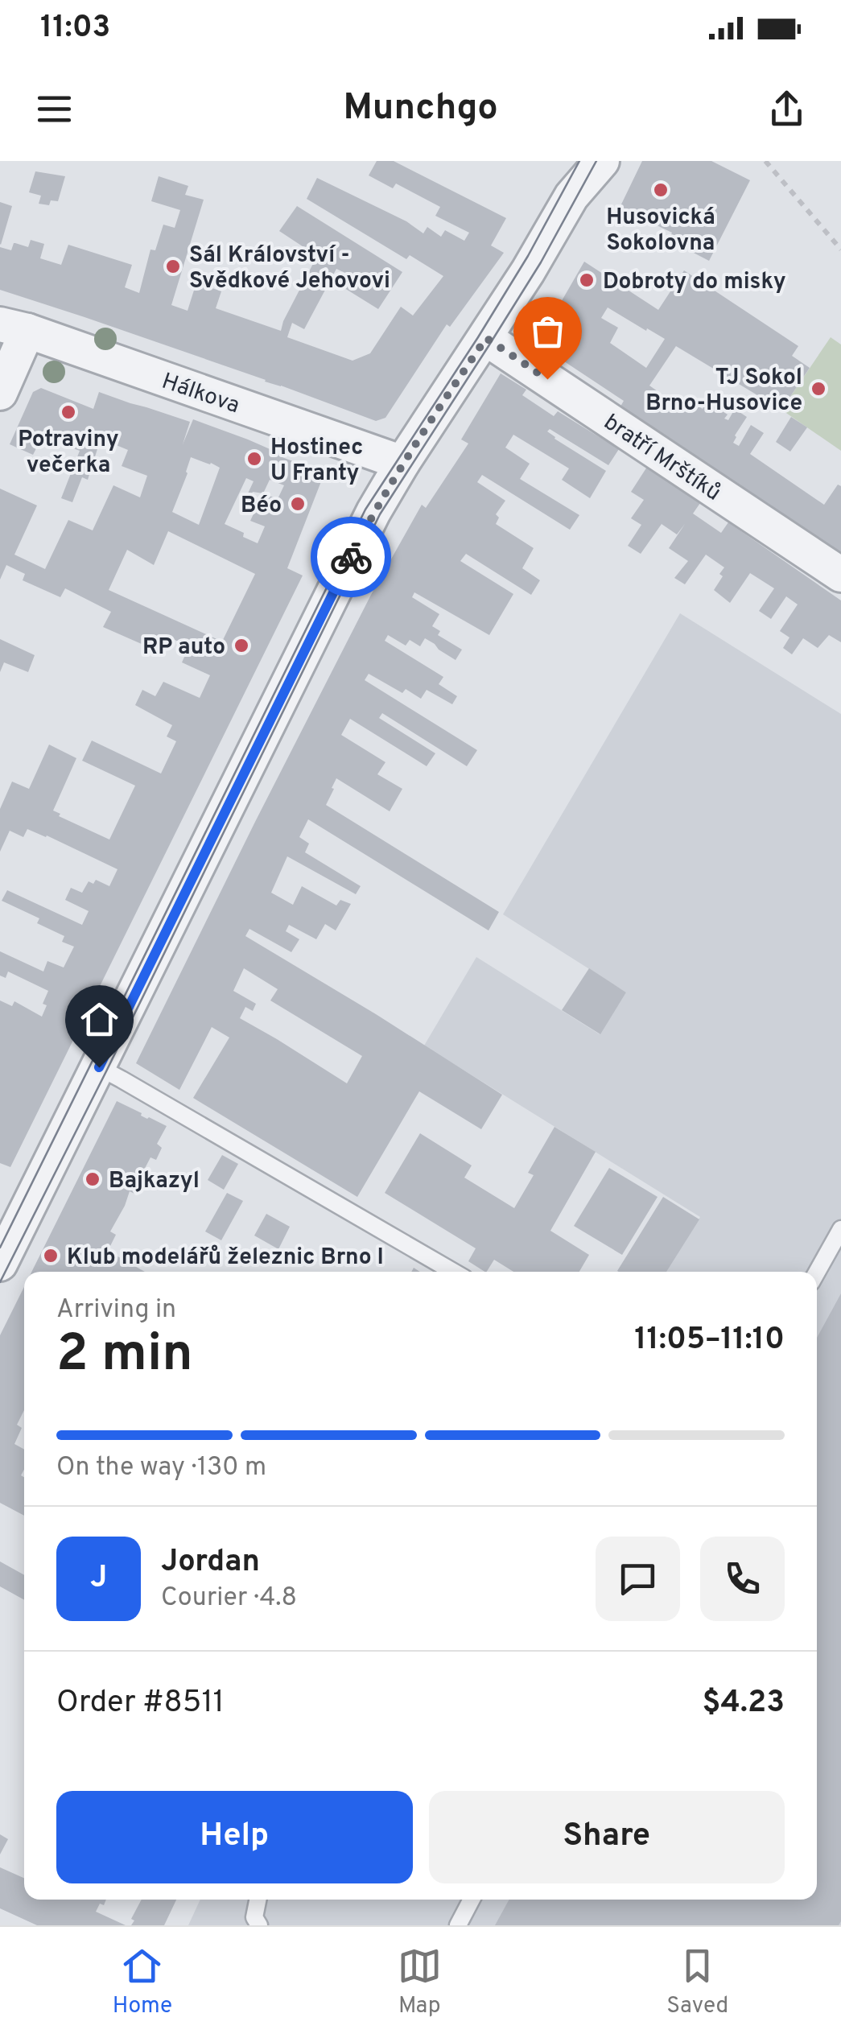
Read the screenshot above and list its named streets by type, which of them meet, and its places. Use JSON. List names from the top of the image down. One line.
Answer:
{"streets":{"street":["Hálkova","bratří Mrštíků"]},"places":["Husovická Sokolovna","Sál Království - Svědkové Jehovovi","Dobroty do misky","TJ Sokol Brno-Husovice","Potraviny večerka","Hostinec U Franty","Béo","RP auto","Bajkazyl","Klub modelářů železnic Brno I"],"page":{"status":"11:03","header":"Munchgo","heading":["2 min","Arriving in","11:05–11:10"],"panel":["Jordan","Courier · 4.8","Order #8511","$4.23"],"bar":"On the way · 130 m","round":"J","buttons":["Help","Share"],"tabs":["Home","Map","Saved"]}}
